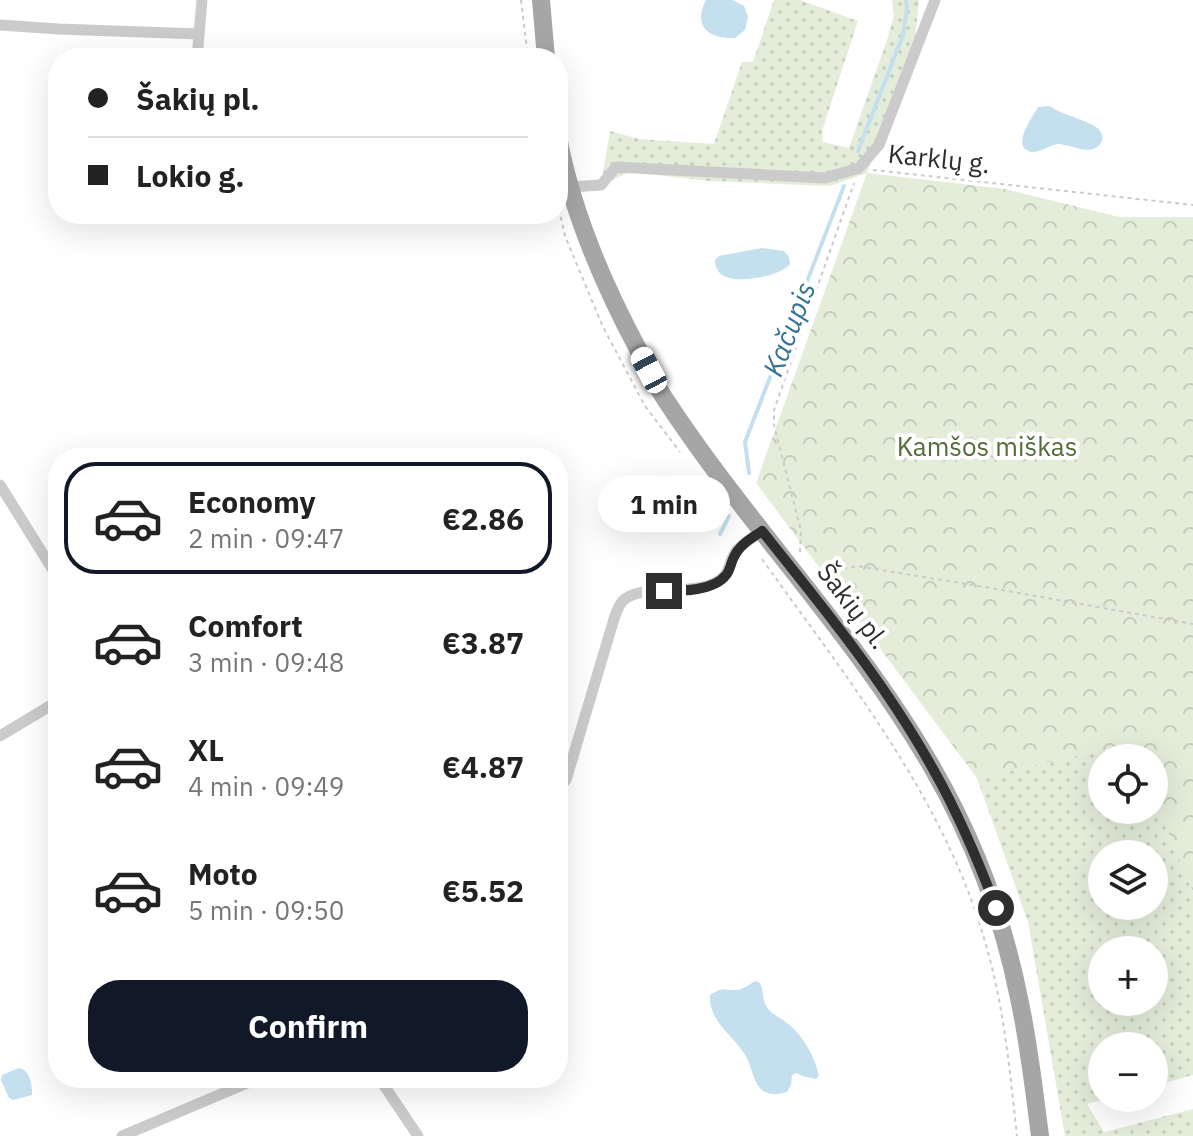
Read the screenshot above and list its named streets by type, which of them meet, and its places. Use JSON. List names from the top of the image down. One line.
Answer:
{"streets":{"main road":["Šakių pl."],"path":["Karklų g."]},"crossings":[["Karklų g.","Šakių pl."]],"water":["Kačupis"],"parks":["Kamšos miškas"],"page":{"banner":["Šakių pl.","Lokio g."],"list":[{"name":"Economy","note":"2 min · 09:47","value":"€2.86"},{"name":"Comfort","note":"3 min · 09:48","value":"€3.87"},{"name":"XL","note":"4 min · 09:49","value":"€4.87"},{"name":"Moto","note":"5 min · 09:50","value":"€5.52"}],"bubble":"1 min","map_buttons":["+","−"],"buttons":"Confirm"}}
